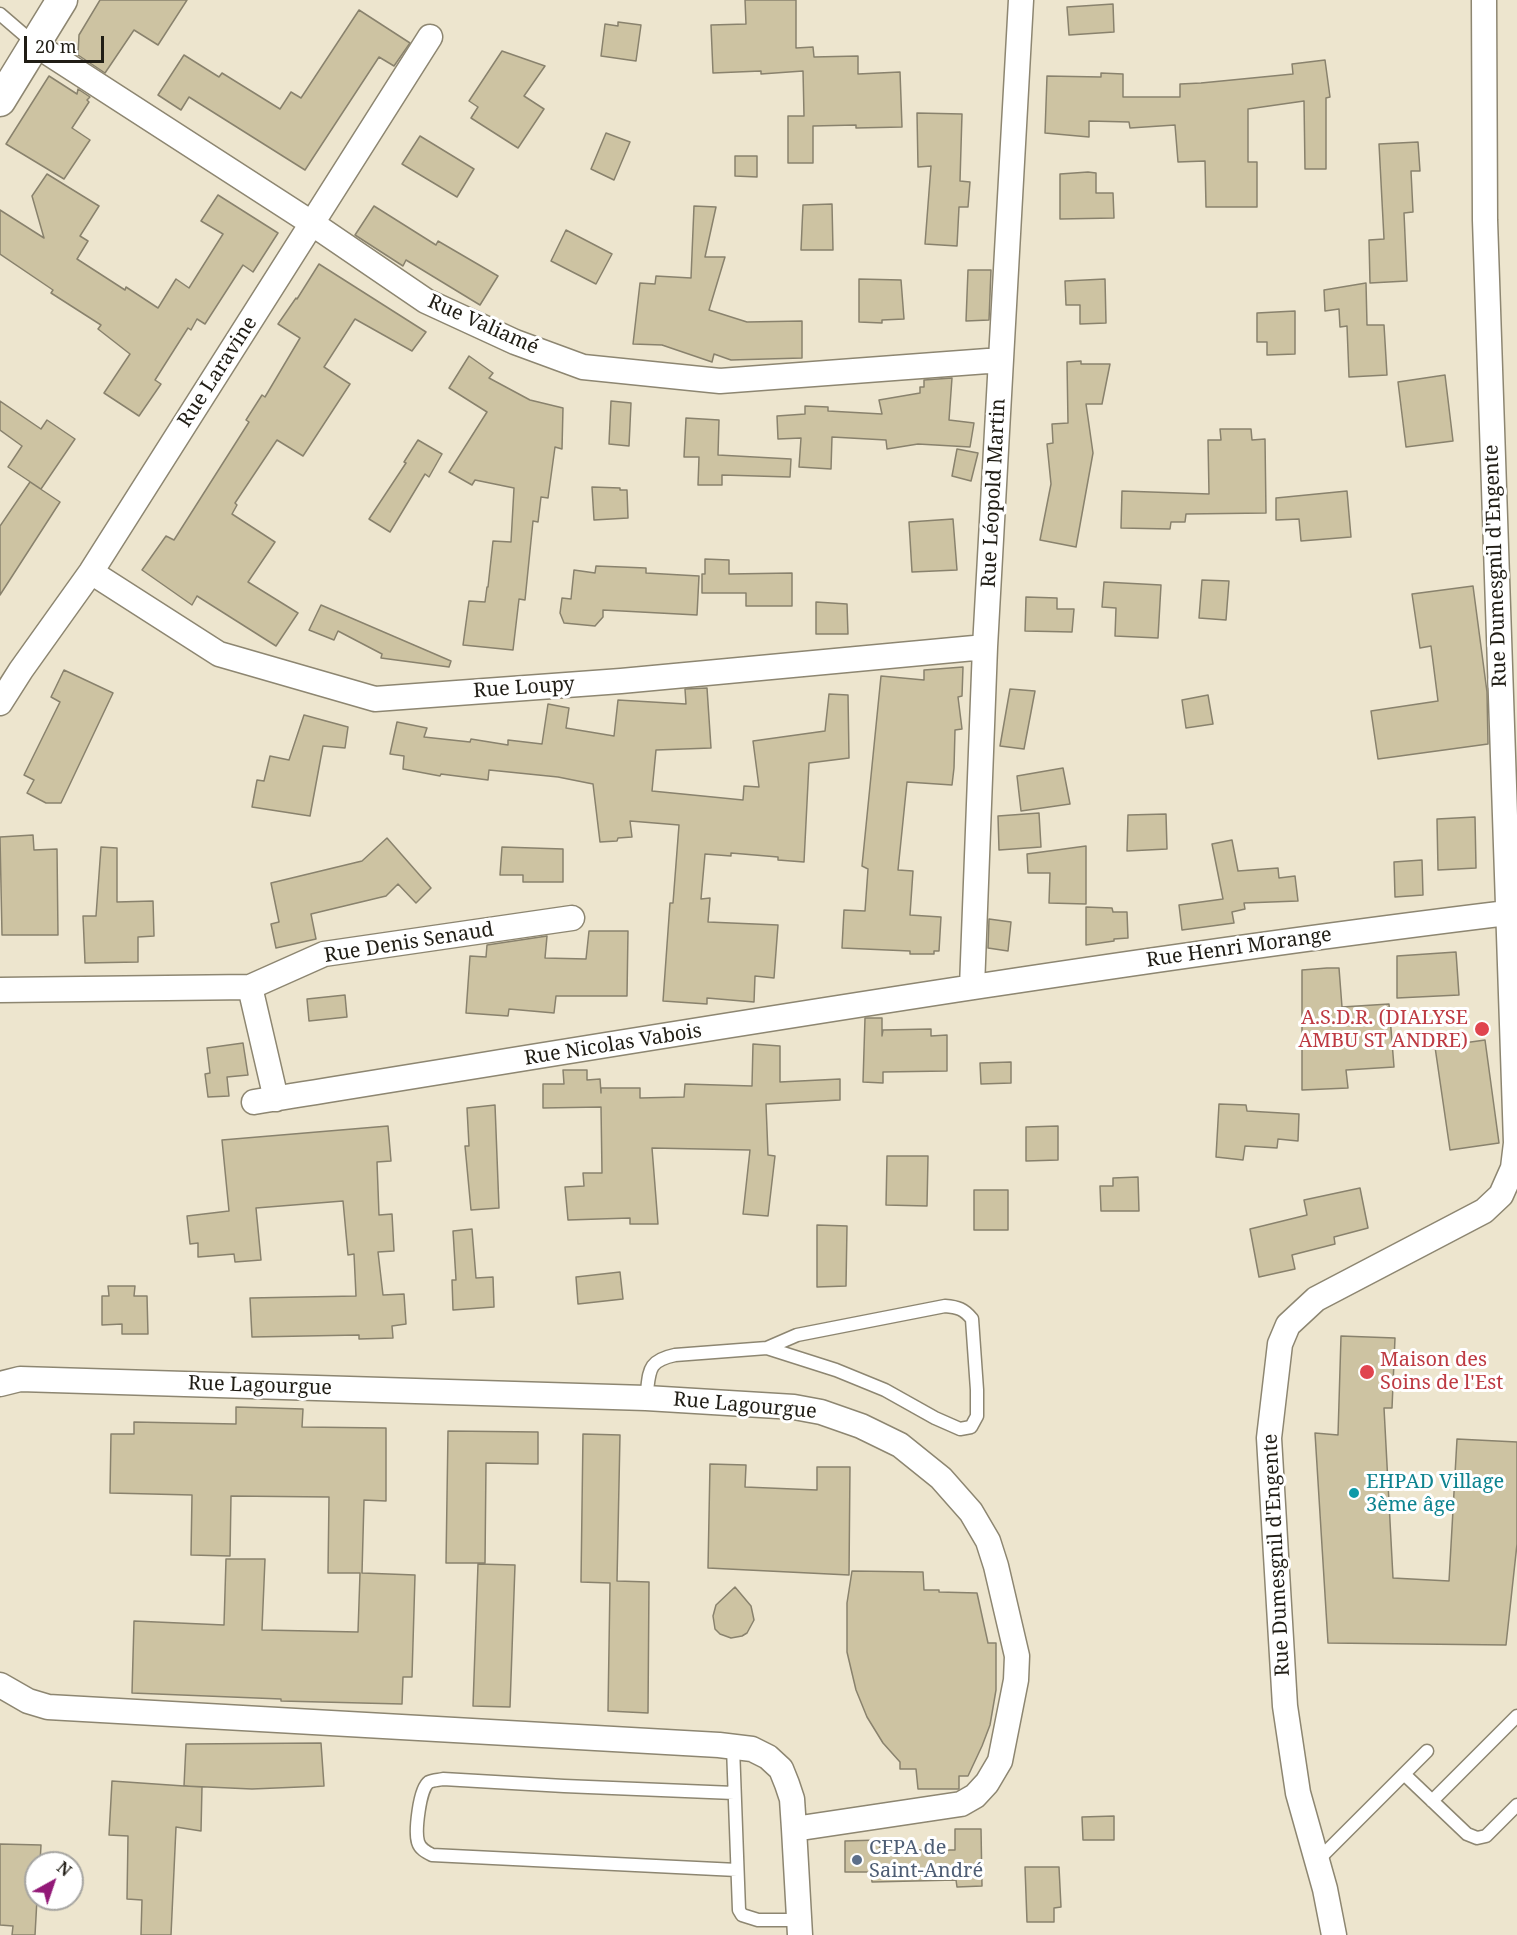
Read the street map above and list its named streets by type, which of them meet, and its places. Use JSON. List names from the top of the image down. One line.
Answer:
{"streets":{"street":["Rue Valiamé","Rue Laravine","Rue Léopold Martin","Rue Dumesgnil d'Engente","Rue Loupy","Rue Denis Senaud","Rue Henri Morange","Rue Nicolas Vabois","Rue Lagourgue"]},"crossings":[["Rue Valiamé","Rue Laravine"],["Rue Valiamé","Rue Léopold Martin"],["Rue Laravine","Rue Loupy"],["Rue Léopold Martin","Rue Loupy"],["Rue Léopold Martin","Rue Henri Morange"],["Rue Léopold Martin","Rue Nicolas Vabois"],["Rue Dumesgnil d'Engente","Rue Henri Morange"],["Rue Denis Senaud","Rue Nicolas Vabois"],["Rue Henri Morange","Rue Nicolas Vabois"]],"places":["A.S.D.R. (DIALYSE AMBU ST ANDRE)","Maison des Soins de l'Est","EHPAD Village 3ème âge","CFPA de Saint-André"],"scale_bar":"20 m","north":"top right"}
